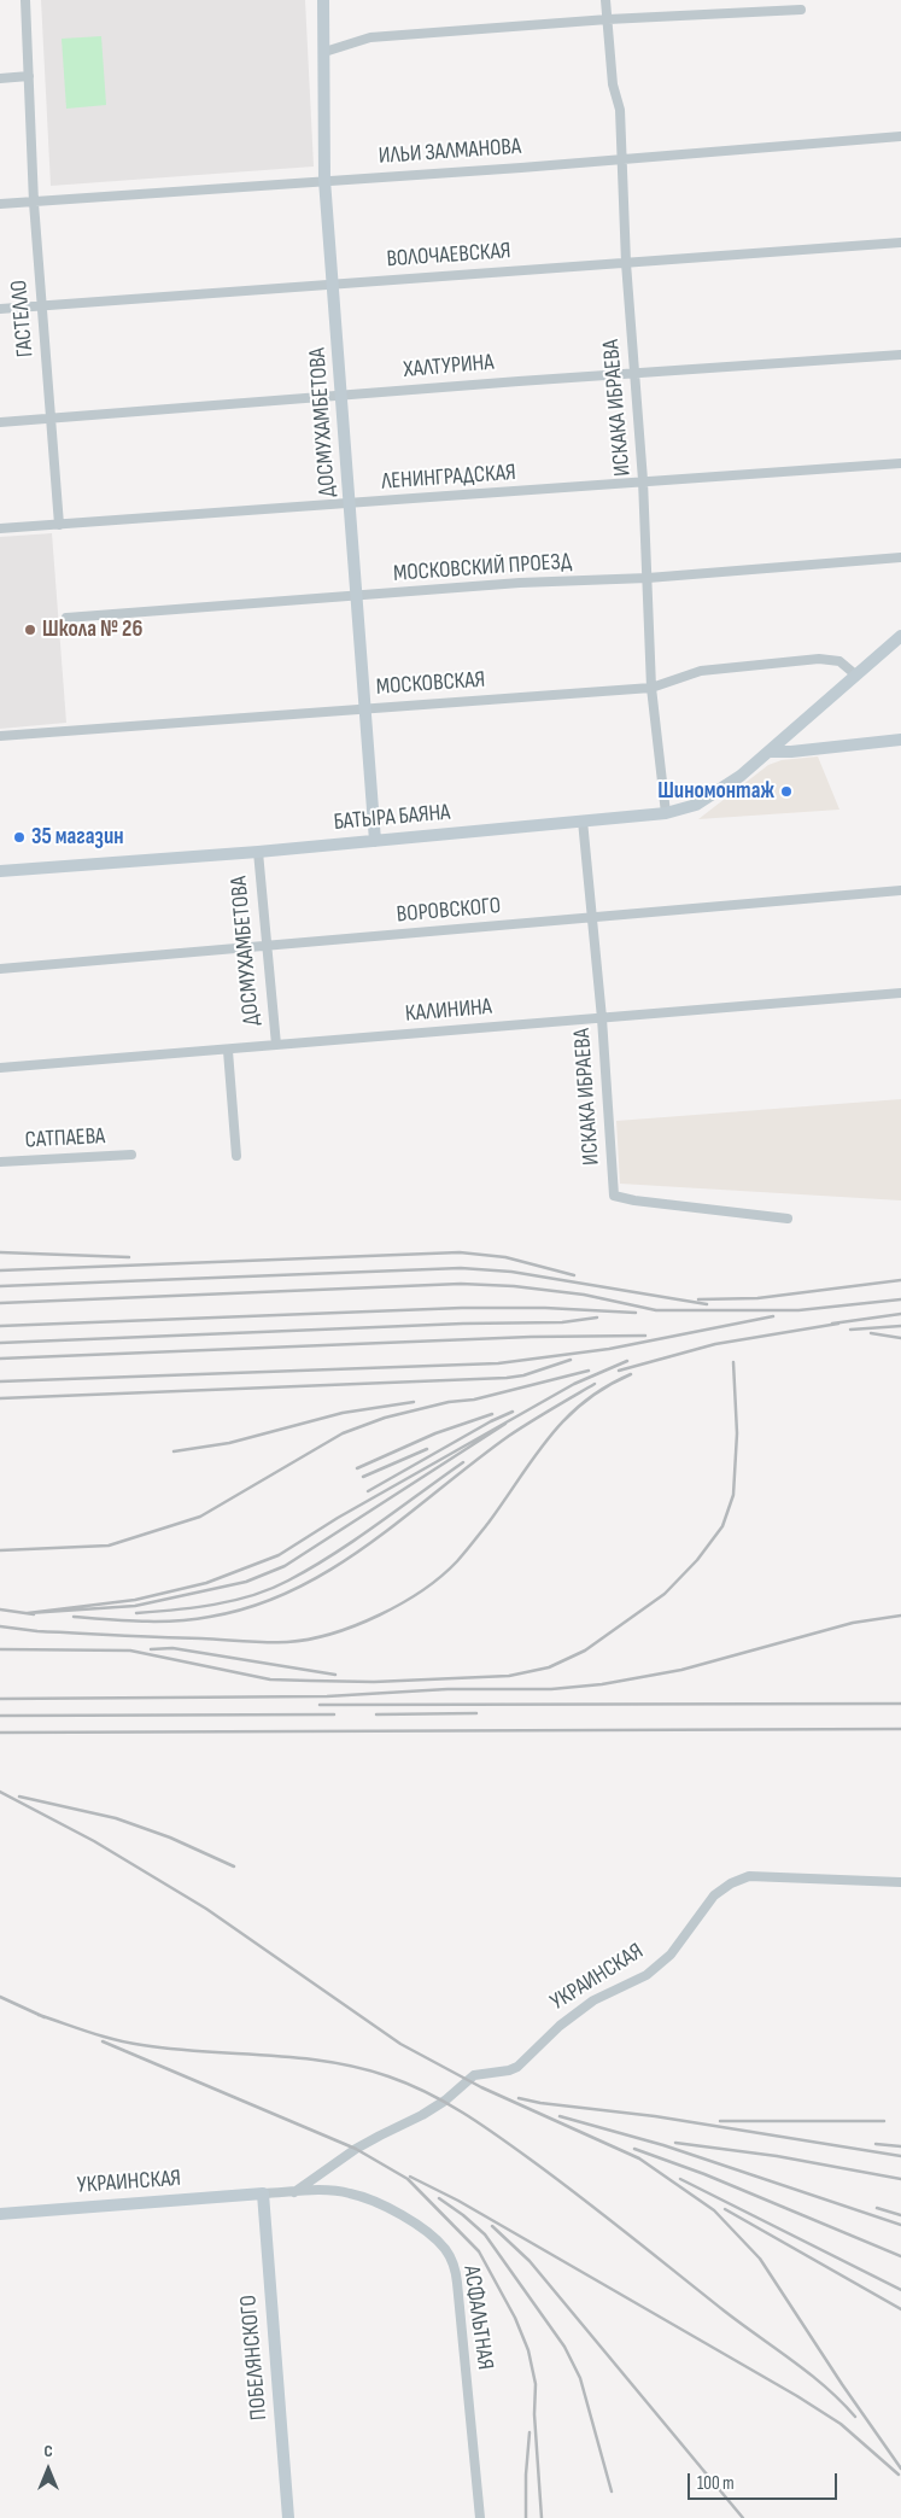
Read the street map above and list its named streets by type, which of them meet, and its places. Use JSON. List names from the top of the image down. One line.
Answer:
{"streets":{"street":["ИЛЬИ ЗАЛМАНОВА","ВОЛОЧАЕВСКАЯ","ГАСТЕЛЛО","ХАЛТУРИНА","ИСКАКА ИБРАЕВА","ДОСМУХАМБЕТОВА","ЛЕНИНГРАДСКАЯ","МОСКОВСКИЙ ПРОЕЗД","МОСКОВСКАЯ","БАТЫРА БАЯНА","ВОРОВСКОГО","КАЛИНИНА","САТПАЕВА","УКРАИНСКАЯ","АСФАЛЬТНАЯ","ПОБЕЛЯНСКОГО"]},"crossings":[["ИЛЬИ ЗАЛМАНОВА","ГАСТЕЛЛО"],["ИЛЬИ ЗАЛМАНОВА","ИСКАКА ИБРАЕВА"],["ИЛЬИ ЗАЛМАНОВА","ДОСМУХАМБЕТОВА"],["ВОЛОЧАЕВСКАЯ","ГАСТЕЛЛО"],["ВОЛОЧАЕВСКАЯ","ИСКАКА ИБРАЕВА"],["ВОЛОЧАЕВСКАЯ","ДОСМУХАМБЕТОВА"],["ГАСТЕЛЛО","ХАЛТУРИНА"],["ГАСТЕЛЛО","ЛЕНИНГРАДСКАЯ"],["ХАЛТУРИНА","ИСКАКА ИБРАЕВА"],["ХАЛТУРИНА","ДОСМУХАМБЕТОВА"],["ИСКАКА ИБРАЕВА","ЛЕНИНГРАДСКАЯ"],["ИСКАКА ИБРАЕВА","МОСКОВСКИЙ ПРОЕЗД"],["ИСКАКА ИБРАЕВА","МОСКОВСКАЯ"],["ИСКАКА ИБРАЕВА","БАТЫРА БАЯНА"],["ИСКАКА ИБРАЕВА","ВОРОВСКОГО"],["ИСКАКА ИБРАЕВА","КАЛИНИНА"],["ДОСМУХАМБЕТОВА","ЛЕНИНГРАДСКАЯ"],["ДОСМУХАМБЕТОВА","МОСКОВСКИЙ ПРОЕЗД"],["ДОСМУХАМБЕТОВА","МОСКОВСКАЯ"],["ДОСМУХАМБЕТОВА","БАТЫРА БАЯНА"],["ДОСМУХАМБЕТОВА","ВОРОВСКОГО"],["ДОСМУХАМБЕТОВА","КАЛИНИНА"],["МОСКОВСКАЯ","БАТЫРА БАЯНА"],["УКРАИНСКАЯ","АСФАЛЬТНАЯ"],["УКРАИНСКАЯ","ПОБЕЛЯНСКОГО"],["АСФАЛЬТНАЯ","ПОБЕЛЯНСКОГО"]],"places":["Школа № 26","Шиномонтаж","35 магазин"],"scale_bar":"100 m","north":"top"}
